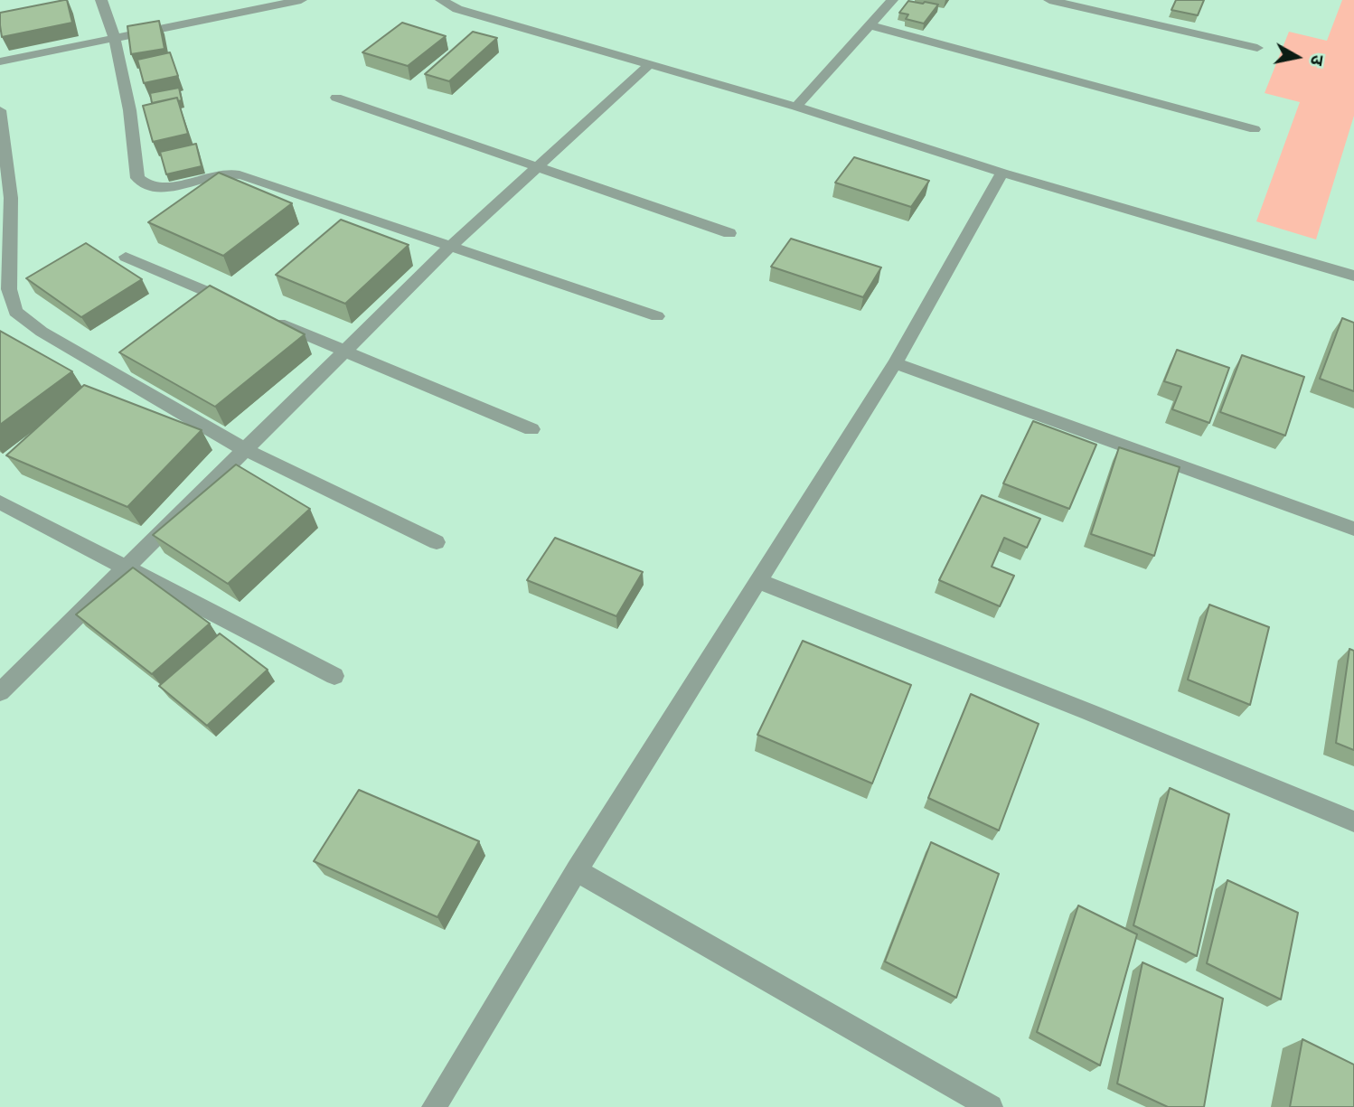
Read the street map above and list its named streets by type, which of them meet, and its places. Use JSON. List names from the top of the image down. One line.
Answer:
{"north":"right"}
